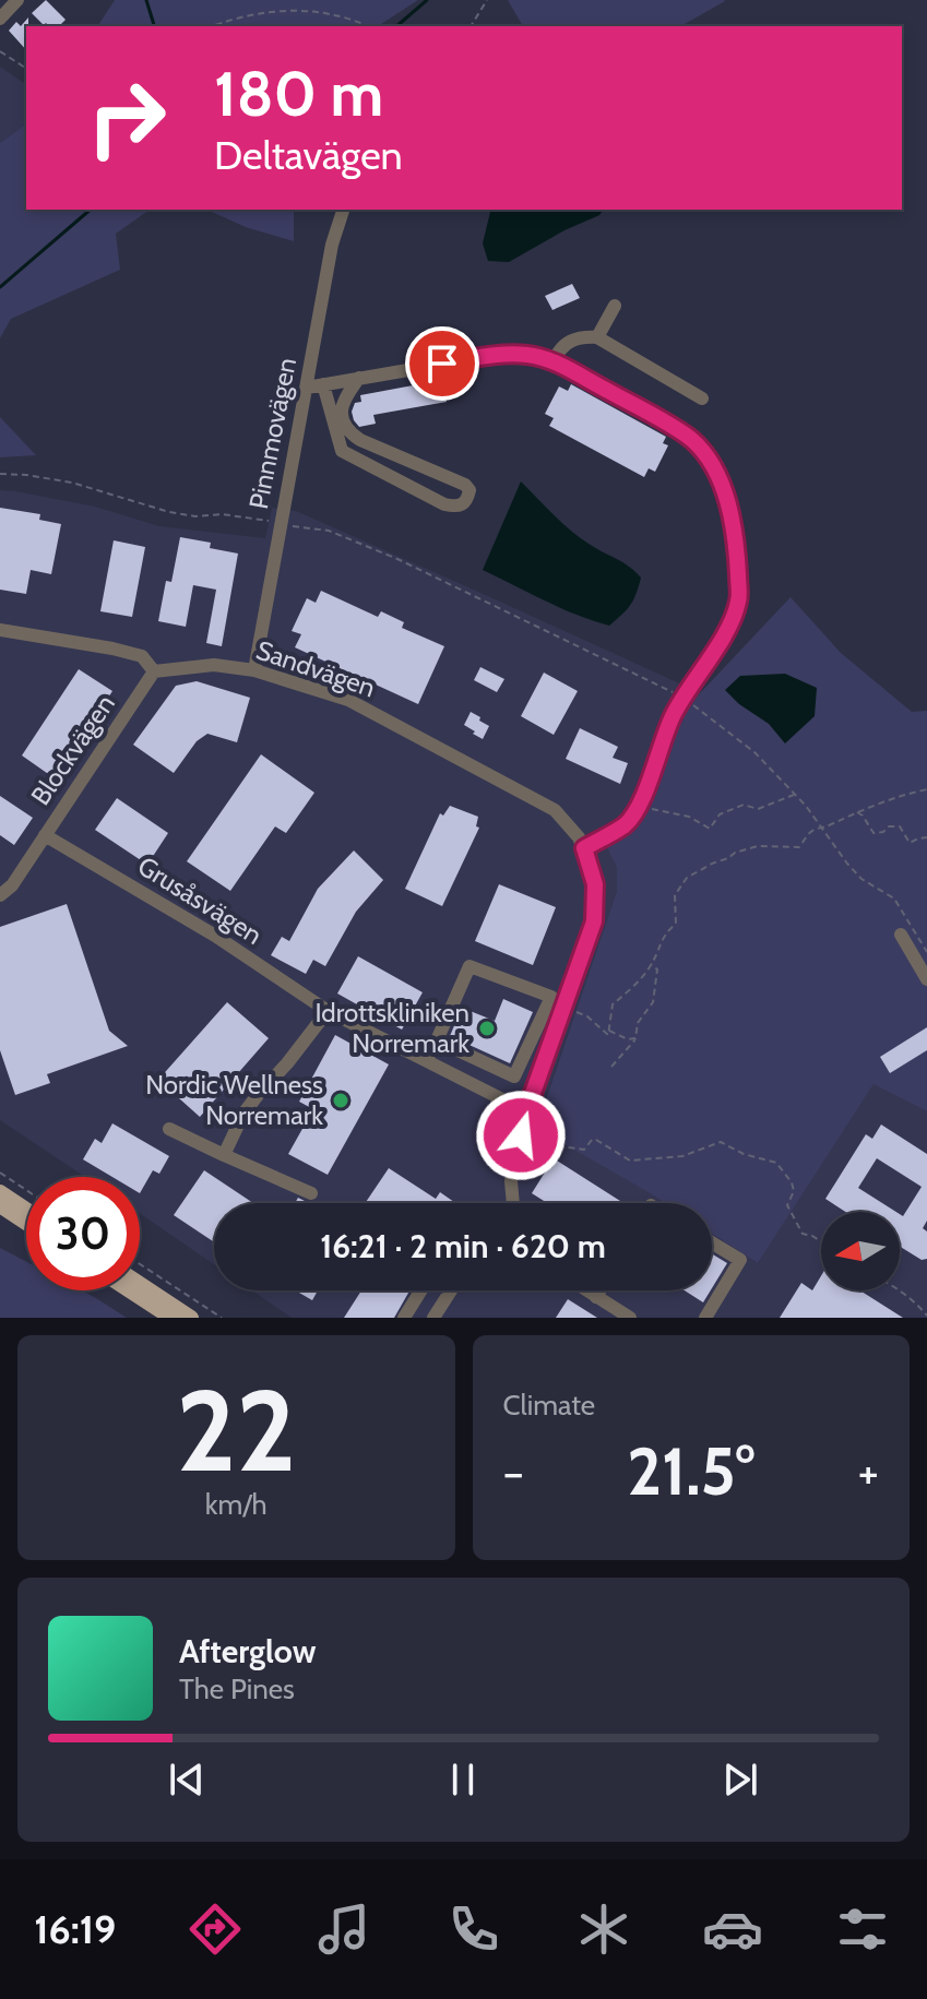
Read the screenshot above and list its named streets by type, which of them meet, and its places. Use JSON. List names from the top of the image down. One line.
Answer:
{"streets":{"street":["Pinnmovägen","Sandvägen","Blockvägen","Grusåsvägen"]},"crossings":[["Pinnmovägen","Sandvägen"],["Sandvägen","Blockvägen"],["Blockvägen","Grusåsvägen"]],"places":["Idrottskliniken Norremark","Nordic Wellness Norremark"],"north":"left","page":{"turn":["180 m","Deltavägen"],"limit":"30","trip":"16:21 · 2 min · 620 m","tile":[["22","km/h"],"Climate"],"heat":["−","21.5°","+"],"song":["Afterglow","The Pines"],"tabs":"16:19"}}
